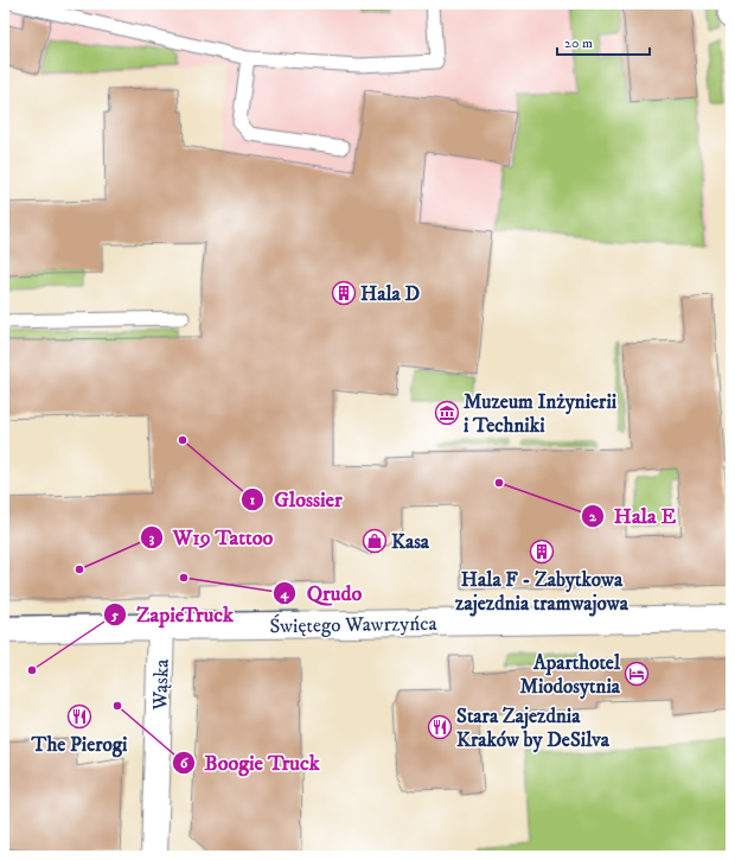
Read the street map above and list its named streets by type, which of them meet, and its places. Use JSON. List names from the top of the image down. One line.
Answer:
{"streets":{"street":["Świętego Wawrzyńca","Wąska"]},"crossings":[["Świętego Wawrzyńca","Wąska"]],"places":{"building":["Hala D","Hala F - Zabytkowa zajezdnia tramwajowa"],"museum":["Muzeum Inżynierii i Techniki"],"other":["Glossier","Hala E","W19 Tattoo","Qrudo","ZapieTruck","Boogie Truck"],"shop":["Kasa"],"hotel":["Aparthotel Miodosytnia"],"restaurant":["The Pierogi","Stara Zajezdnia Kraków by DeSilva"]},"scale_bar":"20 m"}
